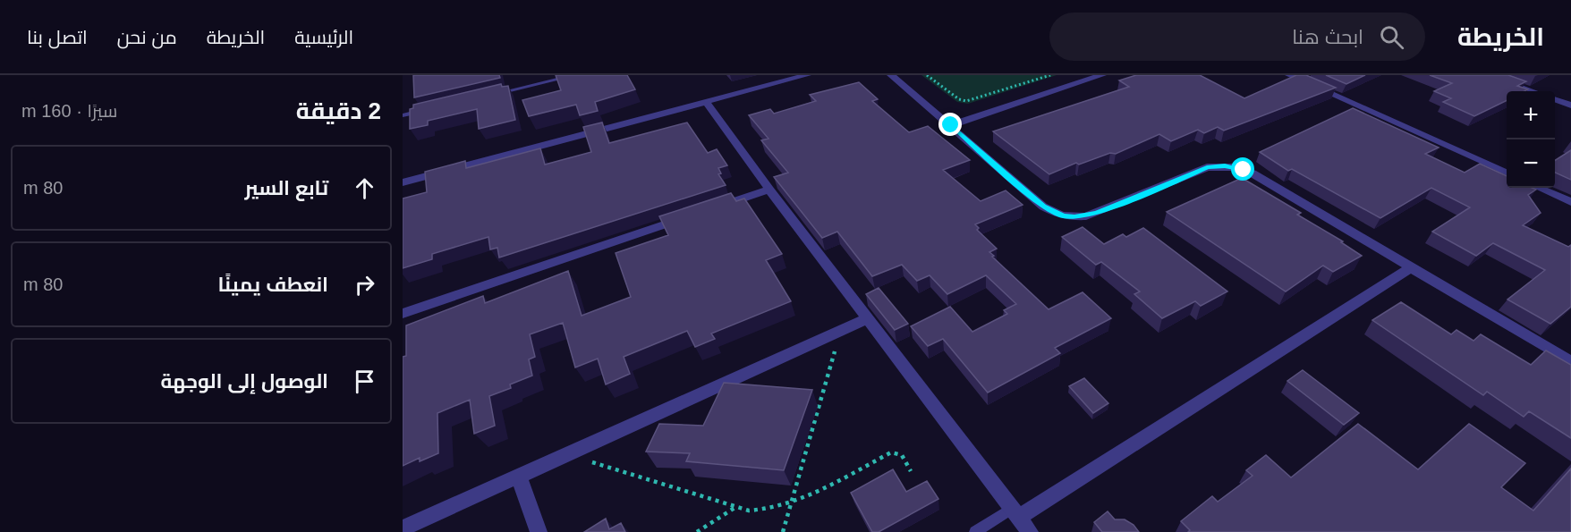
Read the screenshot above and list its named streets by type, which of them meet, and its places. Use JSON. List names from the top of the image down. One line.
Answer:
{"page":{"header":"الخريطة","search":"ابحث هنا","nav":["الرئيسية","الخريطة","من نحن","اتصل بنا"],"heading":["2 دقيقة","سيرًا · 160 m"],"map_buttons":["+","−"],"list":[["تابع السير","80 m"],["انعطف يمينًا","80 m"],"الوصول إلى الوجهة"]}}
